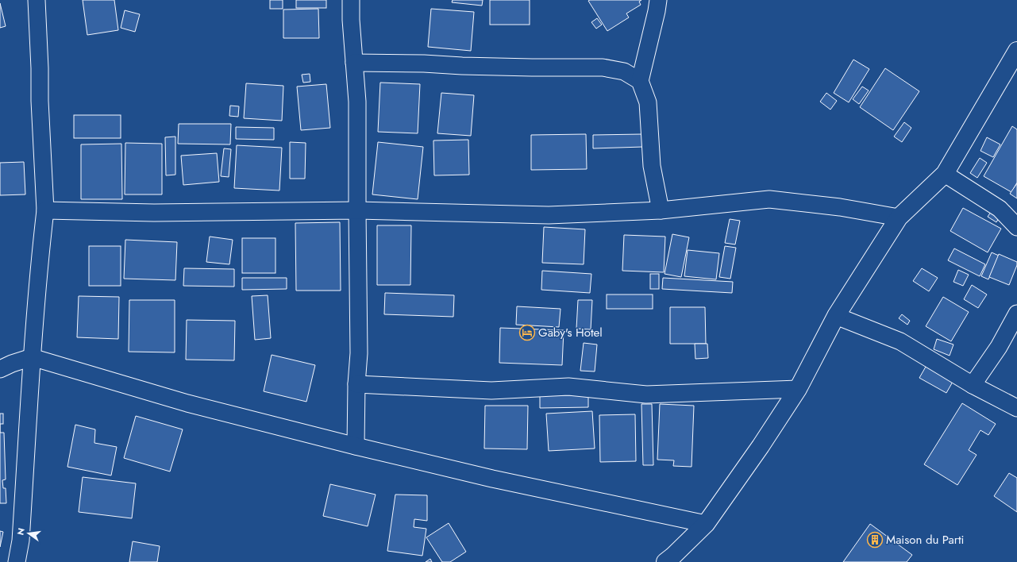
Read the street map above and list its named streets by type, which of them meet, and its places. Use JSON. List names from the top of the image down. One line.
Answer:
{"places":{"hotel":["Gaby's Hotel"],"building":["Maison du Parti"]},"north":"left"}
